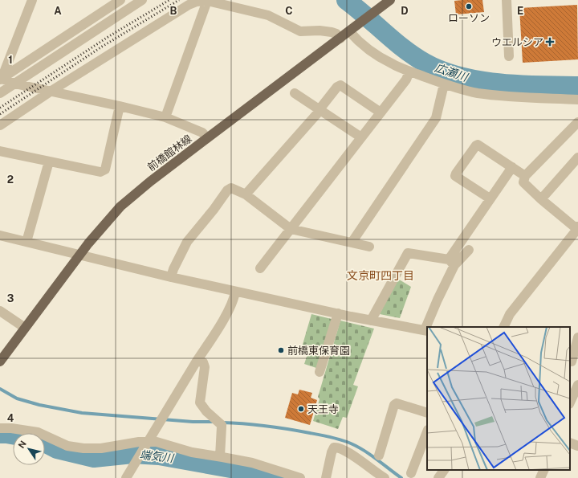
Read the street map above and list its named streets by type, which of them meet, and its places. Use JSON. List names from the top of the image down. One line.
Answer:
{"streets":{"main road":["前橋館林線"]},"districts":["文京町四丁目"],"water":["広瀬川","端気川"],"places":{"other":["ローソン","前橋東保育園","天王寺"],"health":["ウエルシア"]},"north":"top left","grid":{"columns":["A","B","C","D","E"],"rows":["1","2","3","4"]}}
